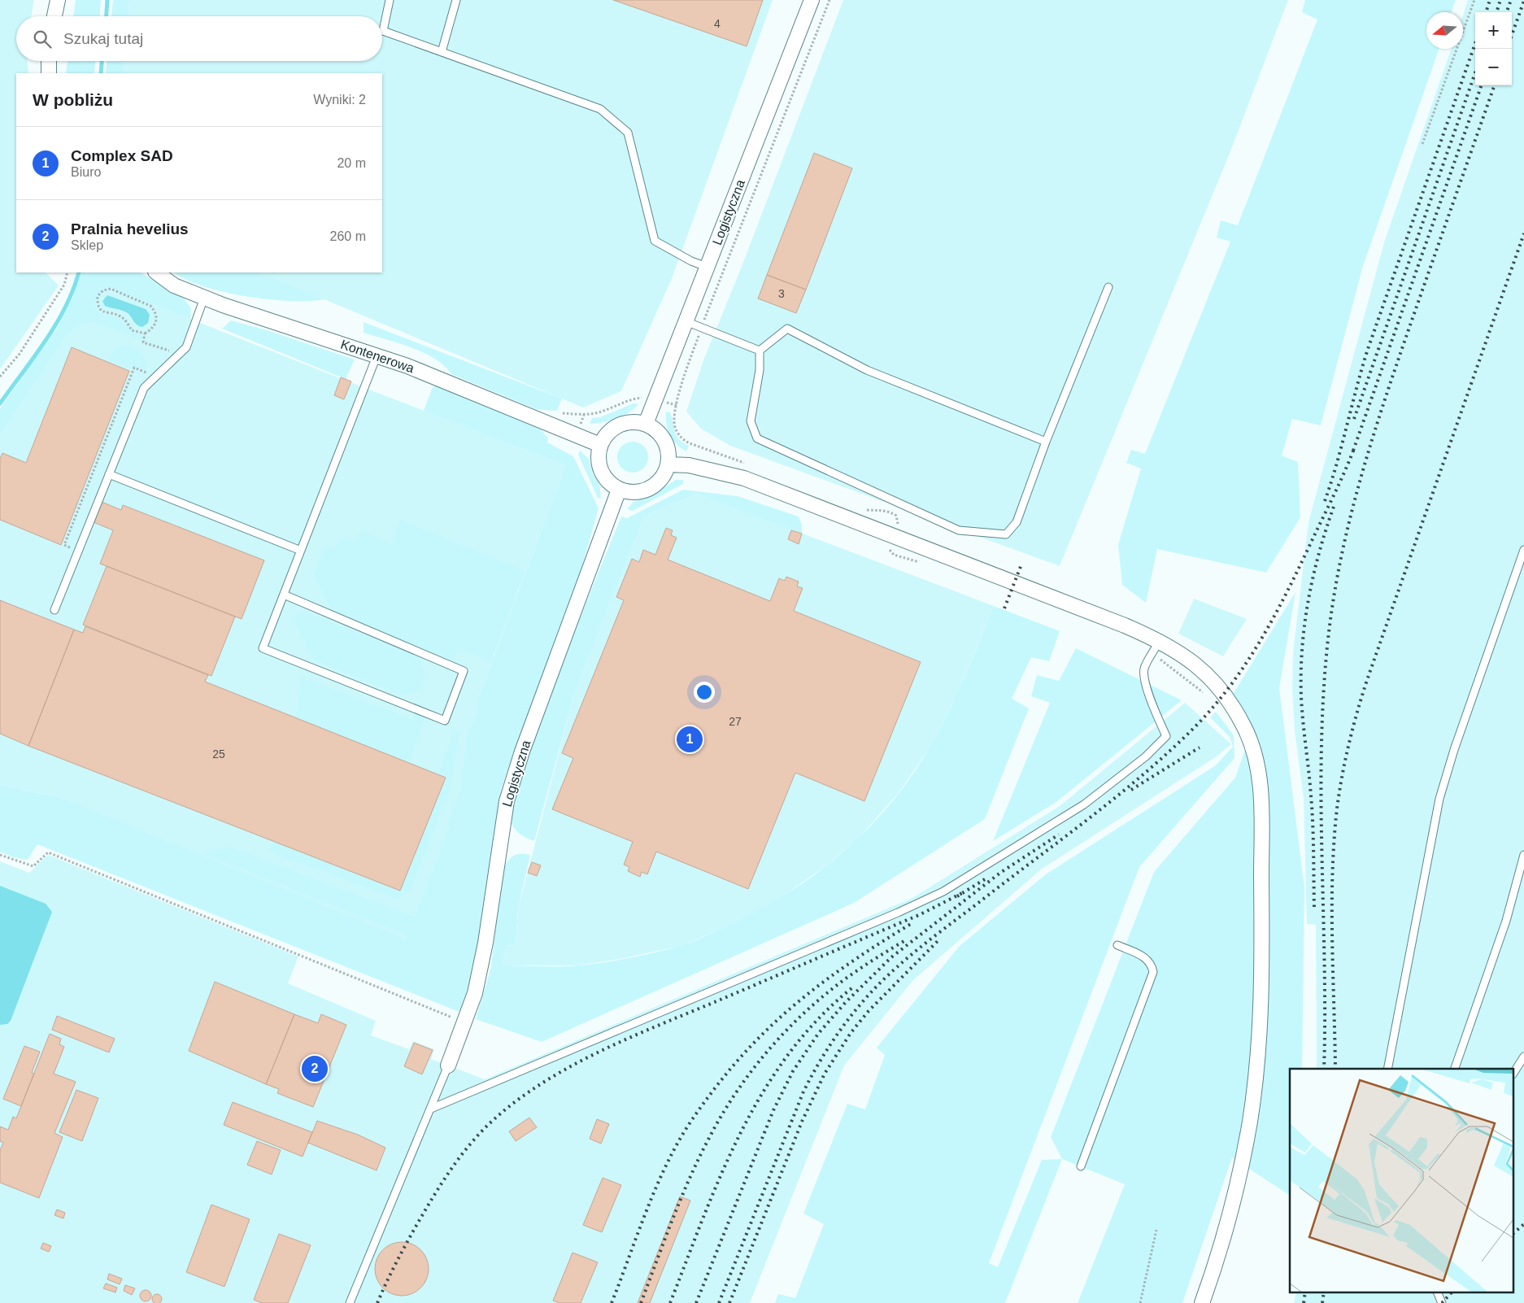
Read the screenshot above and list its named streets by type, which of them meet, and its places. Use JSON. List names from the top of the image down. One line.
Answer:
{"streets":{"street":["Logistyczna","Kontenerowa"]},"crossings":[["Logistyczna","Kontenerowa"]],"house_numbers":["4","3","27","25"],"north":"left","page":{"map_buttons":["+","−"],"search":"Szukaj tutaj","heading":["W pobliżu","Wyniki: 2"],"list":[{"mark":"1","name":"Complex SAD","note":"Biuro","value":"20 m"},{"mark":"2","name":"Pralnia hevelius","note":"Sklep","value":"260 m"}],"pins":["1","2"]}}
